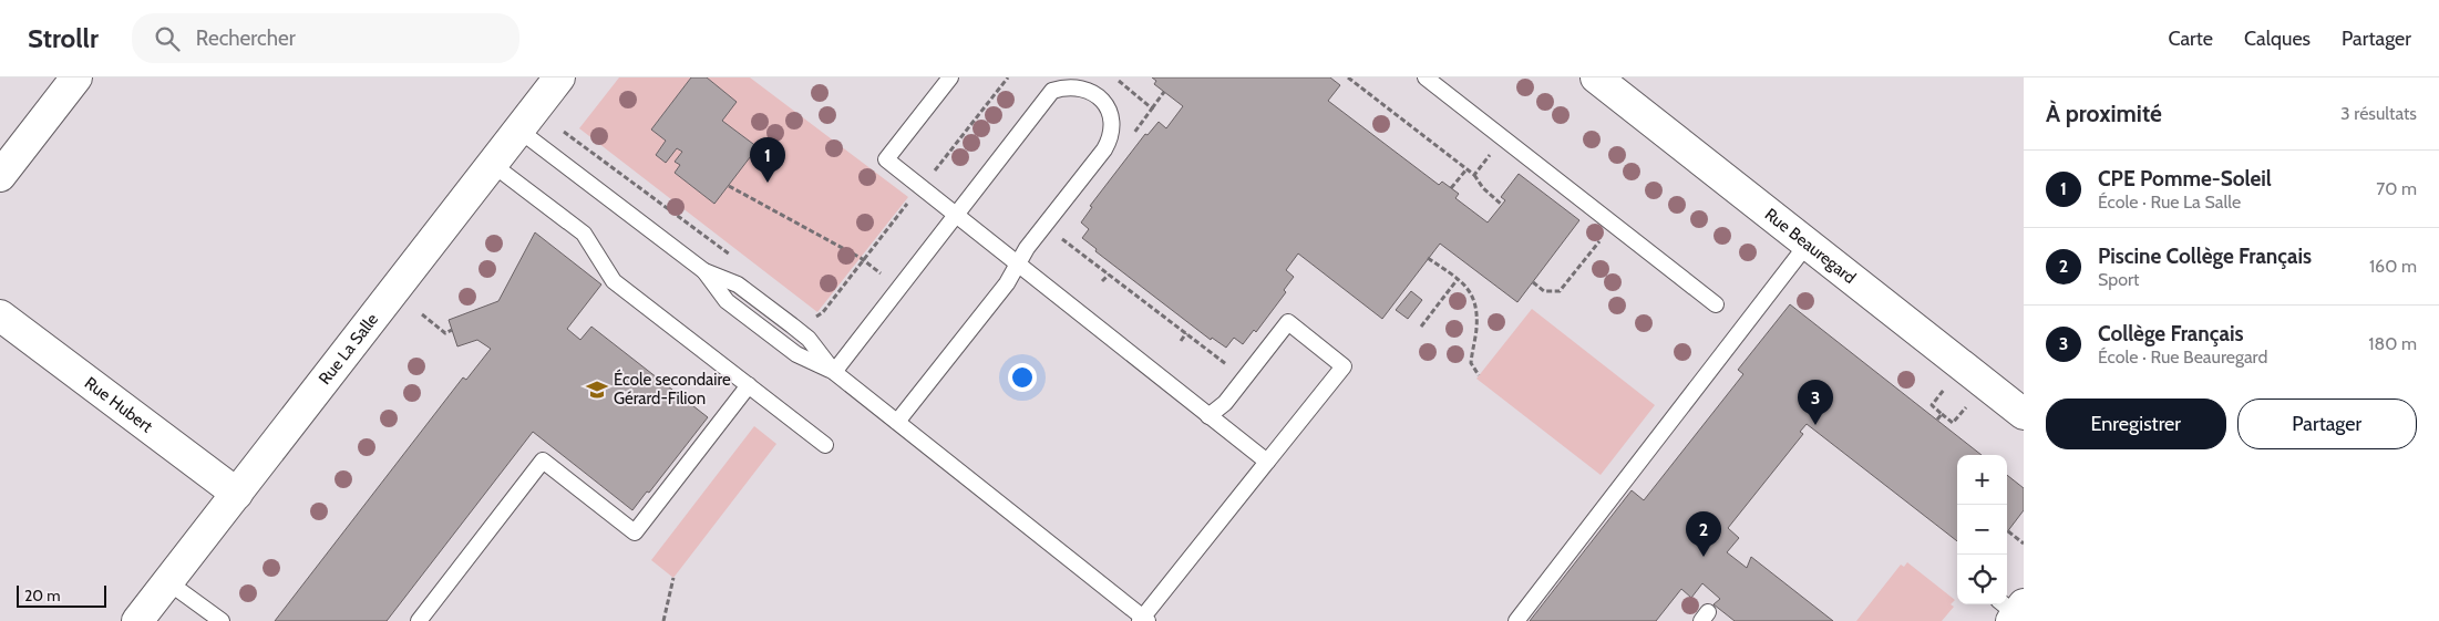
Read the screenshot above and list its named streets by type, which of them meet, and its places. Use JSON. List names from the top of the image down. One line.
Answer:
{"streets":{"street":["Rue Beauregard","Rue La Salle","Rue Hubert"]},"crossings":[["Rue La Salle","Rue Hubert"]],"places":{"school or university":["École secondaire Gérard-Filion"]},"scale_bar":"20 m","page":{"header":"Strollr","search":"Rechercher","nav":["Carte","Calques","Partager"],"heading":["À proximité","3 résultats"],"pins":["1","3","2"],"list":[{"mark":"1","name":"CPE Pomme-Soleil","note":"École · Rue La Salle","value":"70 m"},{"mark":"2","name":"Piscine Collège Français","note":"Sport","value":"160 m"},{"mark":"3","name":"Collège Français","note":"École · Rue Beauregard","value":"180 m"}],"buttons":["Enregistrer","Partager"],"map_buttons":["+","−"],"scale":"20 m"}}
